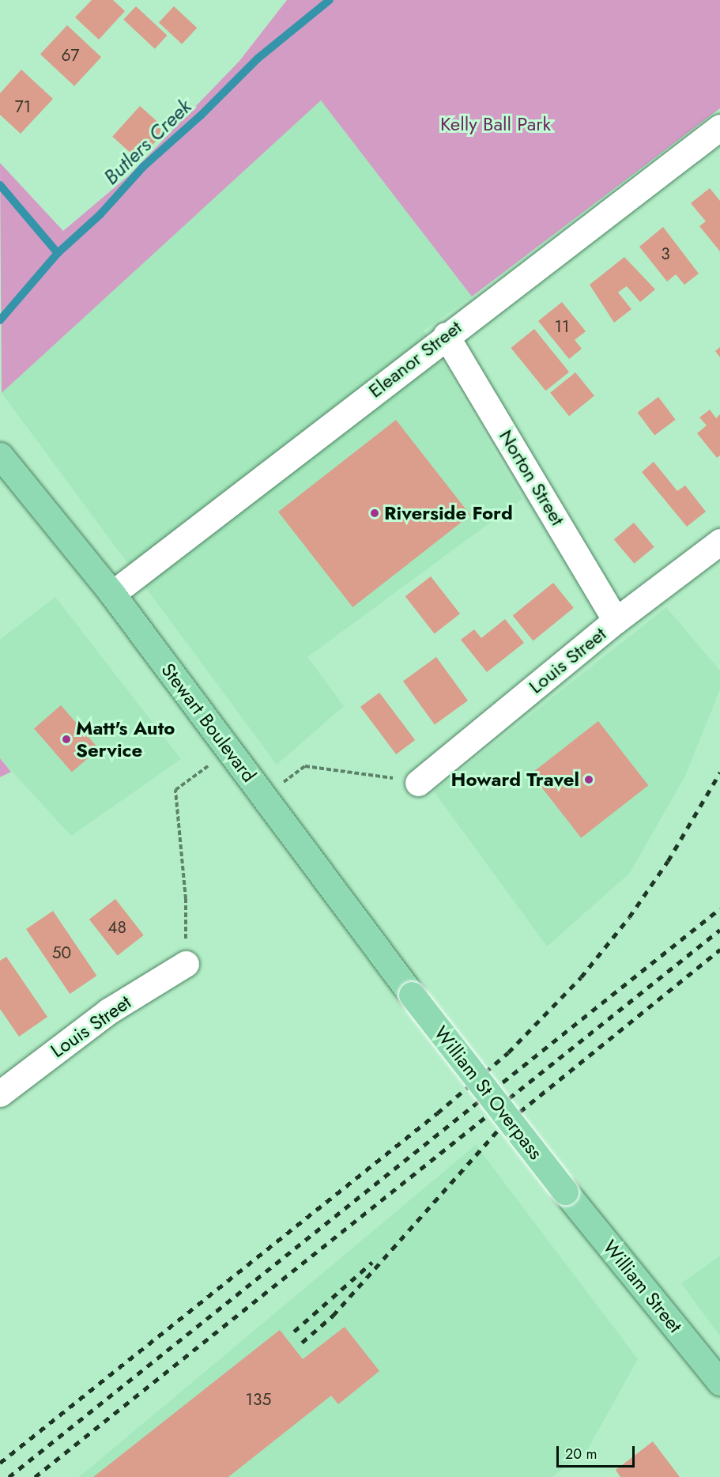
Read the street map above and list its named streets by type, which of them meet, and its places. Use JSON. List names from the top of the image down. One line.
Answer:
{"streets":{"main road":["Stewart Boulevard","William St Overpass","William Street"],"street":["Eleanor Street","Norton Street","Louis Street"]},"crossings":[["Eleanor Street","Norton Street"],["Eleanor Street","Stewart Boulevard"],["Norton Street","Louis Street"],["Stewart Boulevard","William St Overpass"],["William St Overpass","William Street"]],"water":["Butlers Creek"],"parks":["Kelly Ball Park"],"places":["Riverside Ford","Matt's Auto Service","Howard Travel"],"house_numbers":["67","71","3","11","48","50","135"],"scale_bar":"20 m"}
